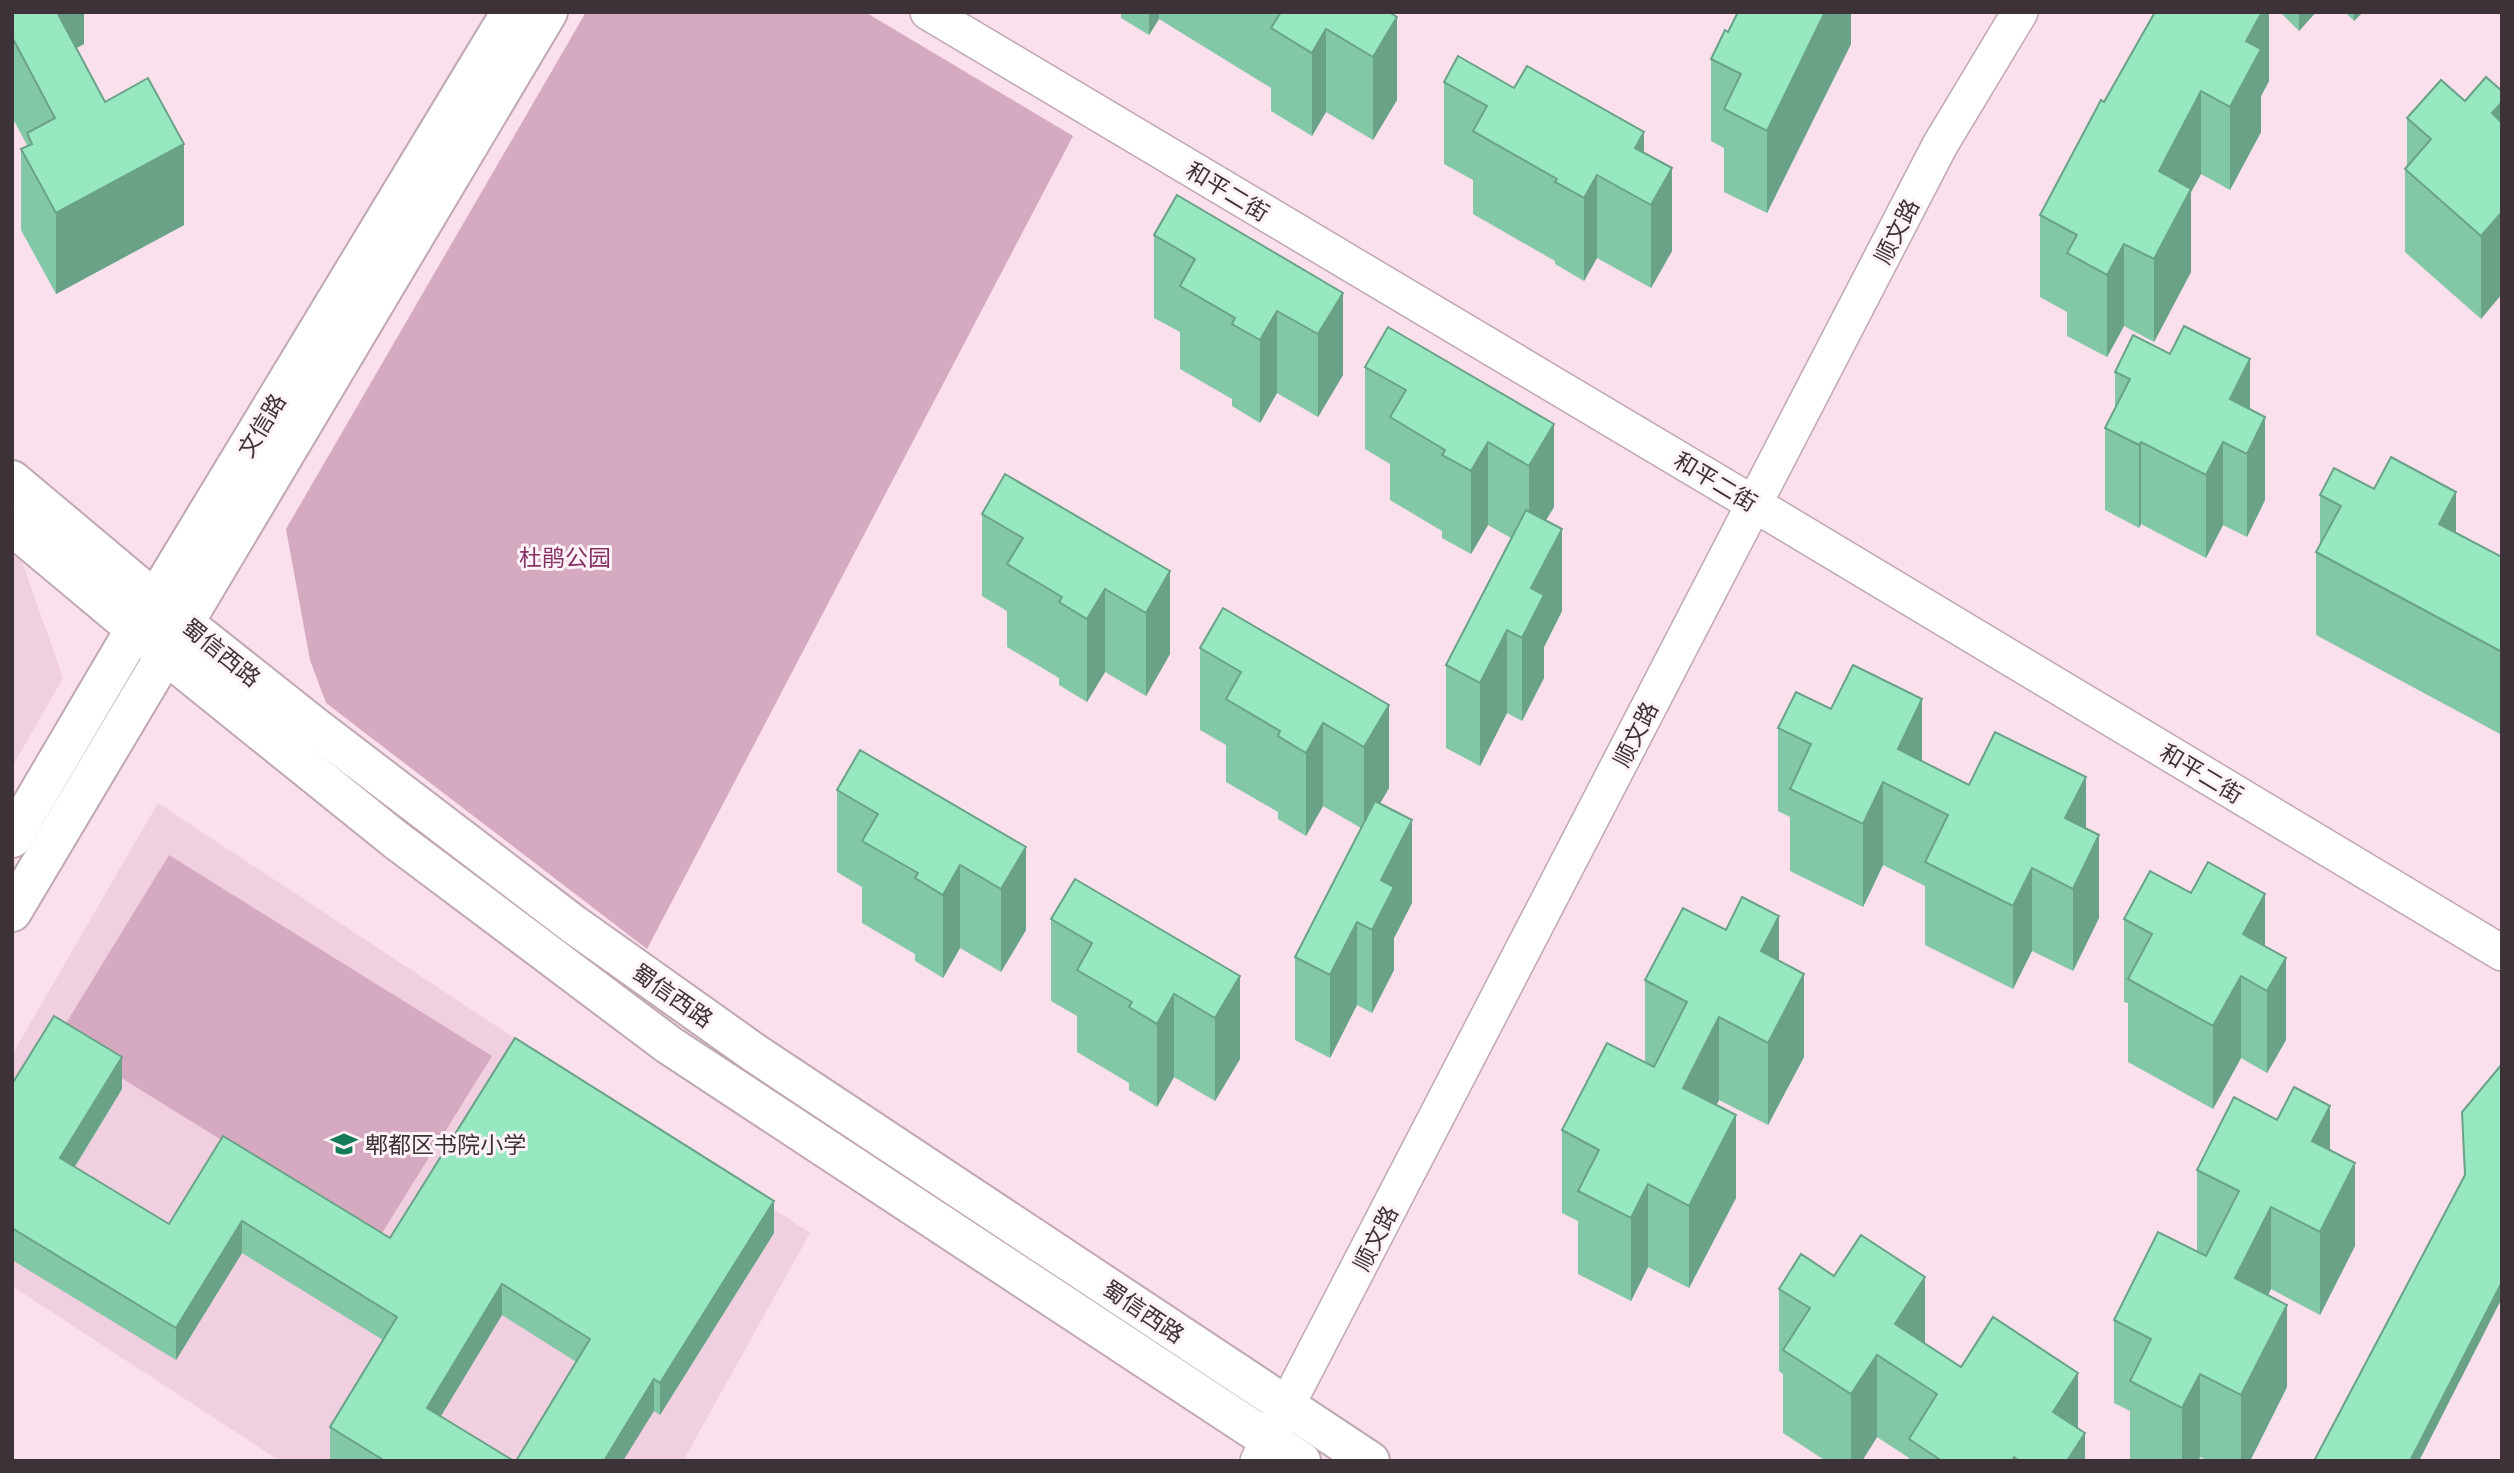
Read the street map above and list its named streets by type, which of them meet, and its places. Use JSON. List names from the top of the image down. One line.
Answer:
{"streets":{"street":["和平二街","顺文路","文信路","蜀信西路"]},"crossings":[["和平二街","顺文路"],["顺文路","蜀信西路"],["文信路","蜀信西路"]],"parks":["杜鹃公园"],"places":{"school or university":["郫都区书院小学"]}}
